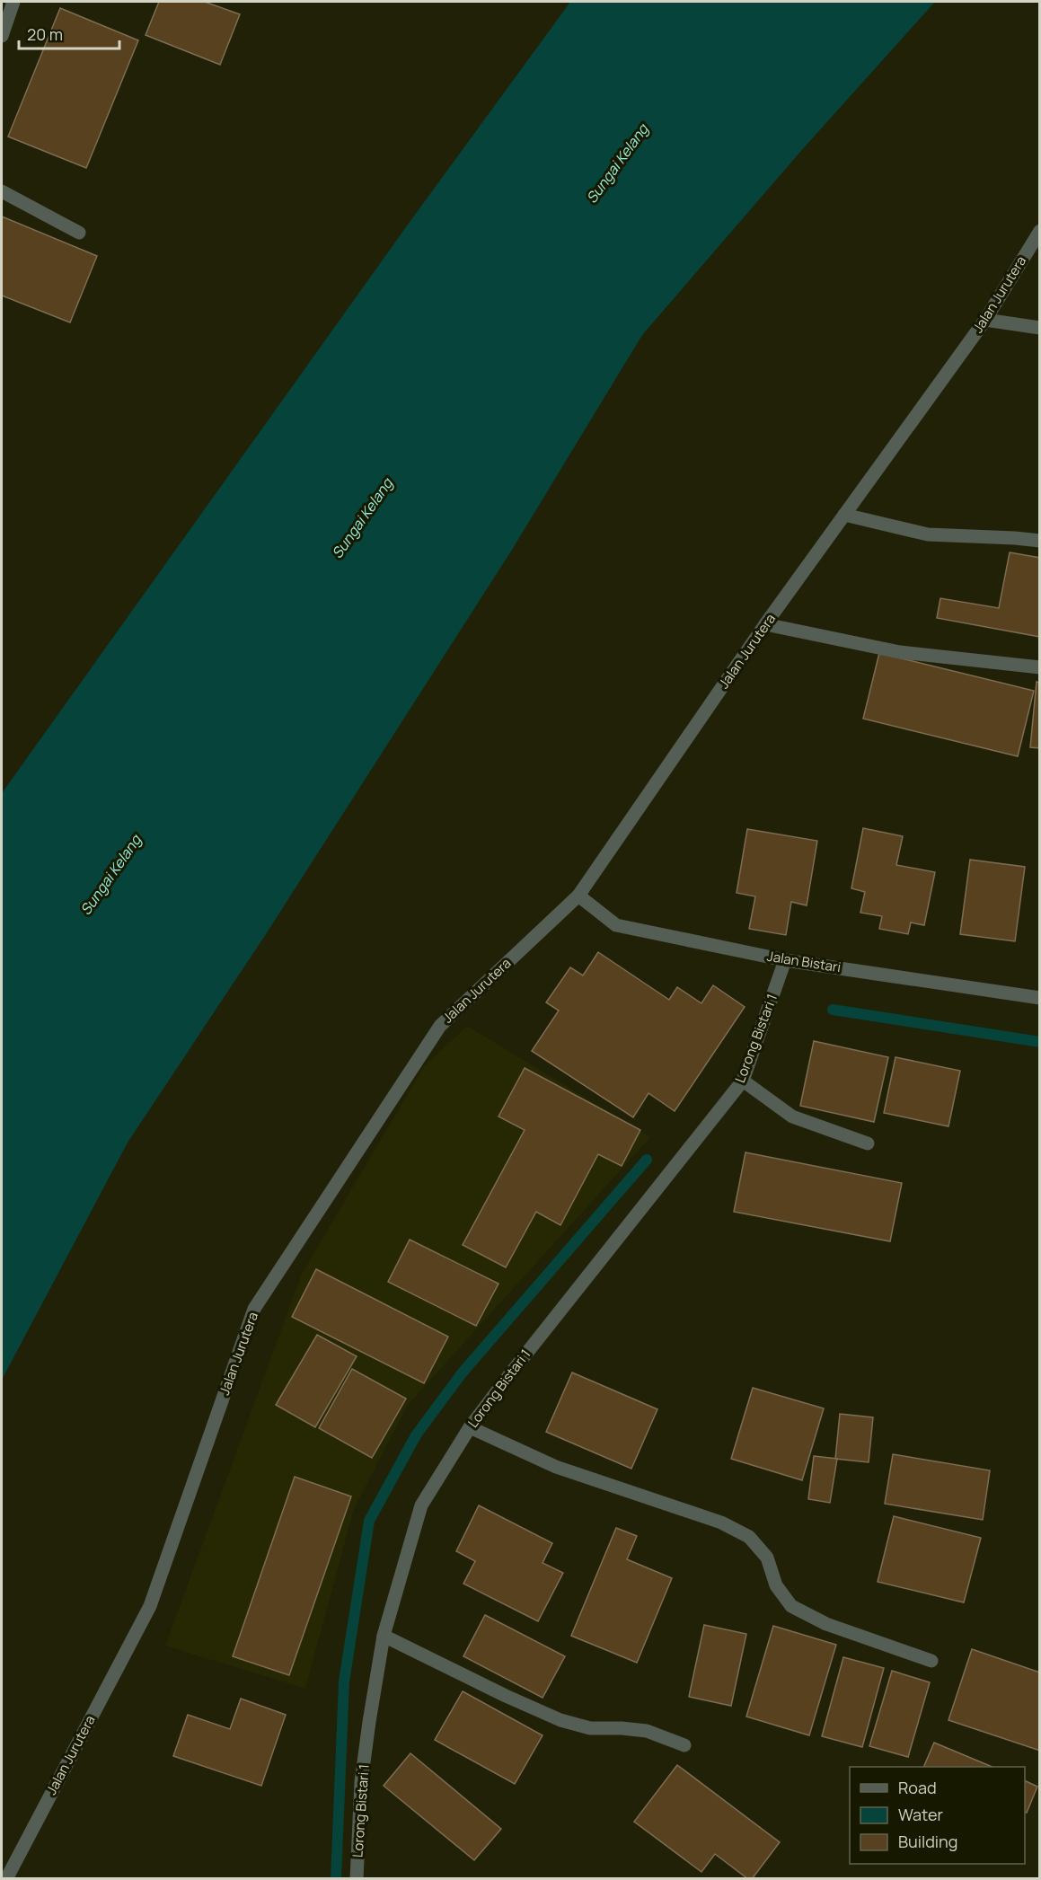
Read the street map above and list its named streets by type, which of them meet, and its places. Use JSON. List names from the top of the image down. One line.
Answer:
{"streets":{"street":["Jalan Jurutera","Jalan Bistari","Lorong Bistari 1"]},"crossings":[["Jalan Jurutera","Jalan Bistari"],["Jalan Bistari","Lorong Bistari 1"]],"water":["Sungai Kelang"],"legend":["Road","Water","Building"],"scale_bar":"20 m"}
